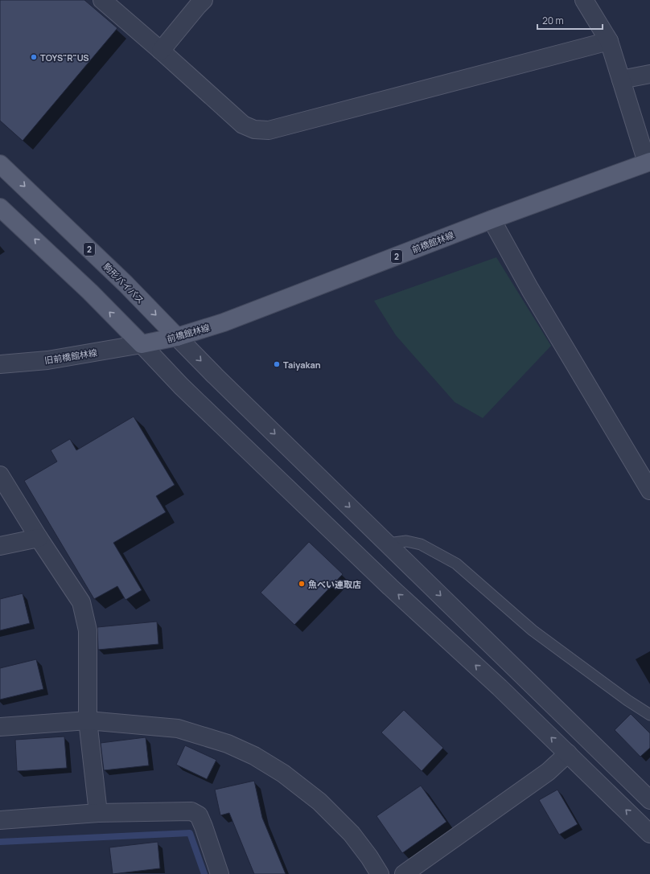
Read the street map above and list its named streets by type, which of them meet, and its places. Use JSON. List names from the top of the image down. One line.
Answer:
{"streets":{"main road":["前橋館林線","2","駒形バイパス"],"street":["旧前橋館林線"]},"crossings":[["前橋館林線","駒形バイパス"],["前橋館林線","旧前橋館林線"]],"places":["TOYS\"R\"US","Taiyakan","魚べい連取店"],"scale_bar":"20 m"}
